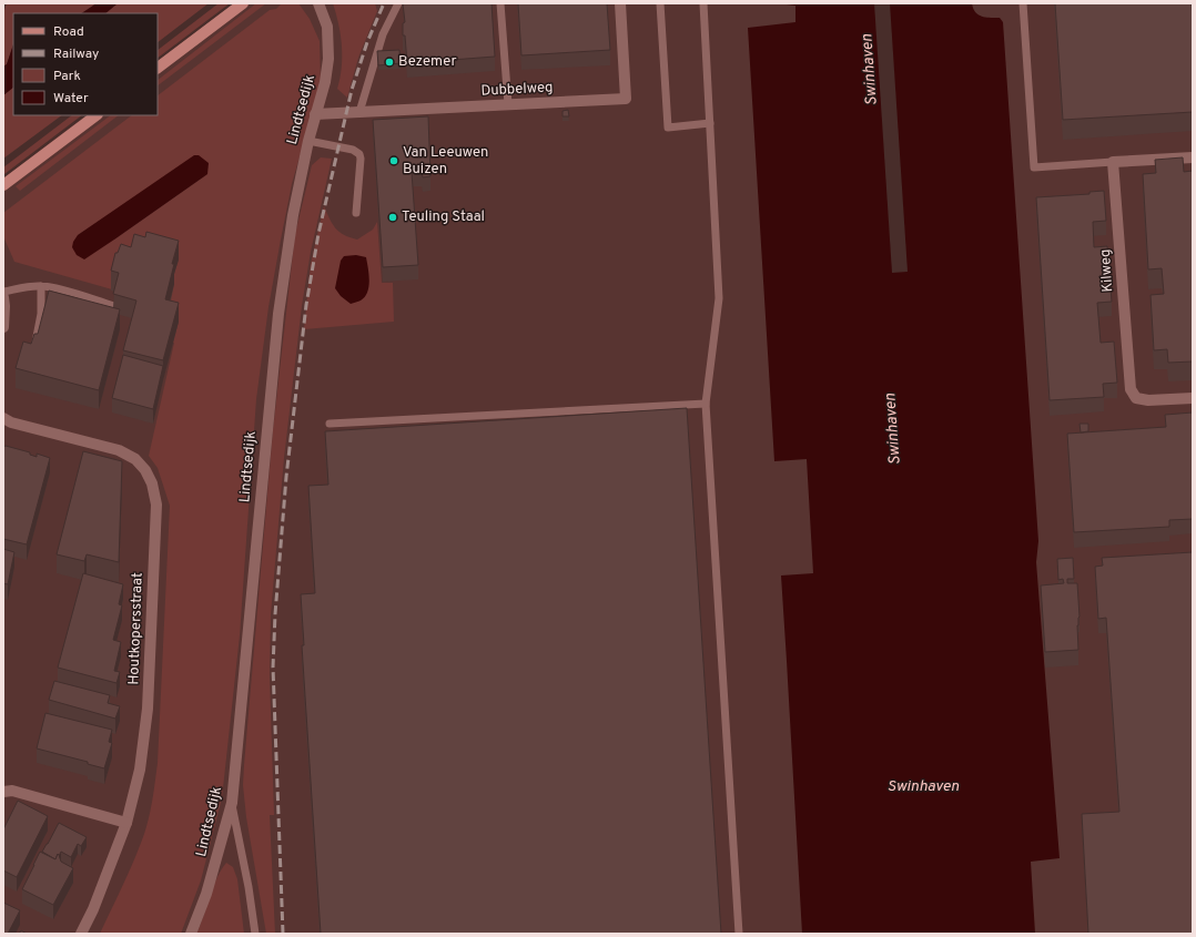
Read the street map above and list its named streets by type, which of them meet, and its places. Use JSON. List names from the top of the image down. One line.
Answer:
{"streets":{"street":["Dubbelweg","Lindtsedijk","Kilweg","Houtkopersstraat"]},"crossings":[["Dubbelweg","Lindtsedijk"]],"water":["Swinhaven"],"places":["Bezemer","Van Leeuwen Buizen","Teuling Staal"],"legend":["Road","Railway","Park","Water"]}
